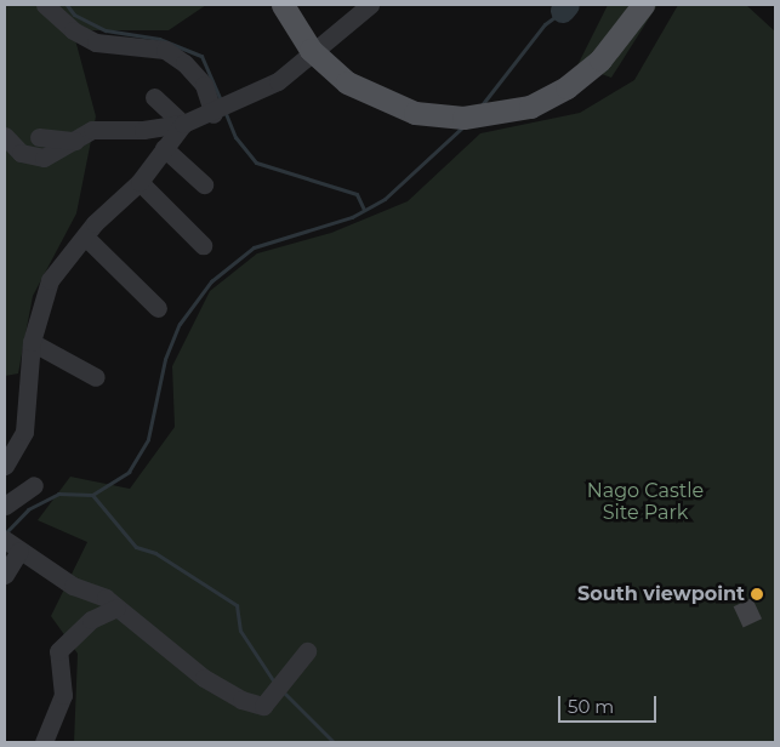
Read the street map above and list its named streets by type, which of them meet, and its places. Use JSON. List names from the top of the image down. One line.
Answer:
{"parks":["Nago Castle Site Park"],"places":["South viewpoint"],"scale_bar":"50 m"}
